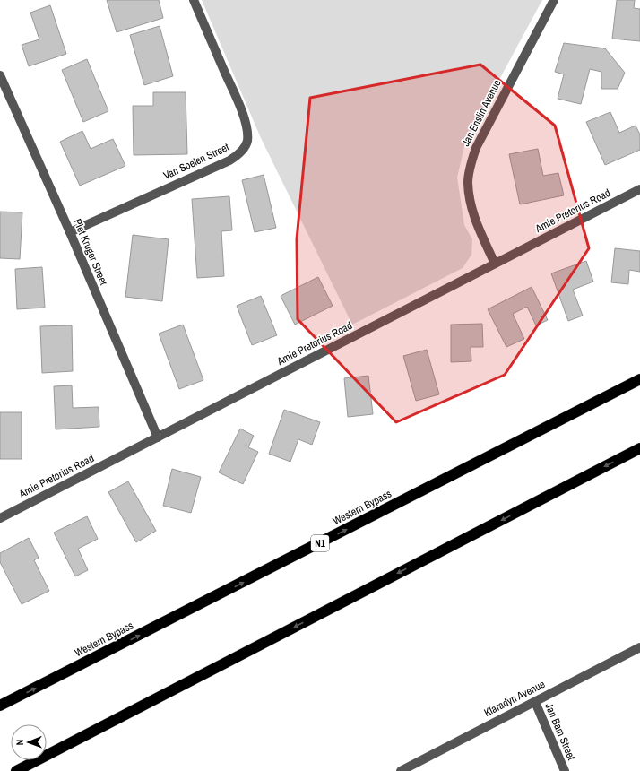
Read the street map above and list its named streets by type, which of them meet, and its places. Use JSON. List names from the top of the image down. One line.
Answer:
{"streets":{"highway":["Western Bypass","N1"],"street":["Jan Enslin Avenue","Van Soelen Street","Amie Pretorius Road","Piet Kruger Street","Klaradyn Avenue","Jan Bam Street"]},"crossings":[["Jan Enslin Avenue","Amie Pretorius Road"],["Van Soelen Street","Piet Kruger Street"],["Amie Pretorius Road","Piet Kruger Street"],["Klaradyn Avenue","Jan Bam Street"]],"north":"left"}
